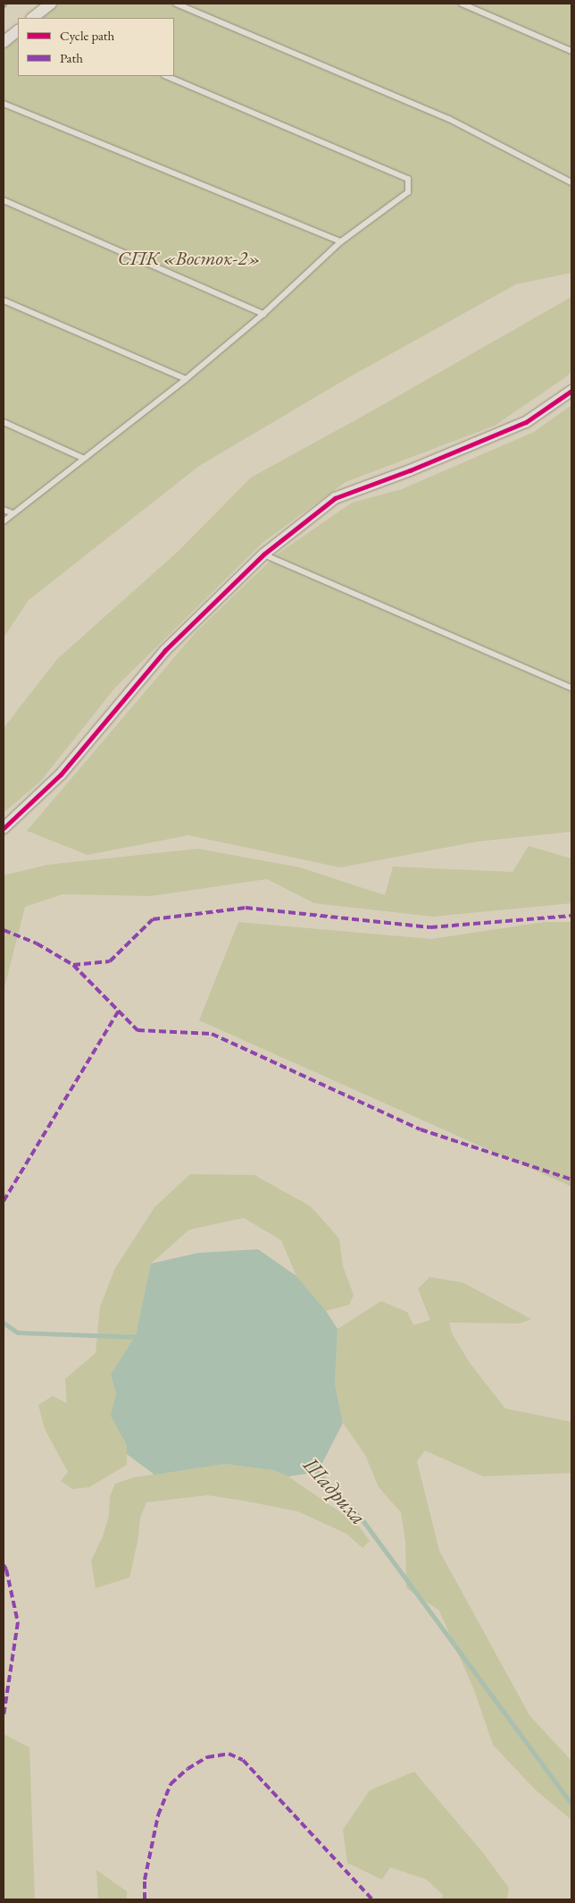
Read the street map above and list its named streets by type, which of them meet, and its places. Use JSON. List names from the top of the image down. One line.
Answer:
{"water":["Шадриха"],"parks":["СПК «Восток-2»"],"legend":["Cycle path","Path"]}
